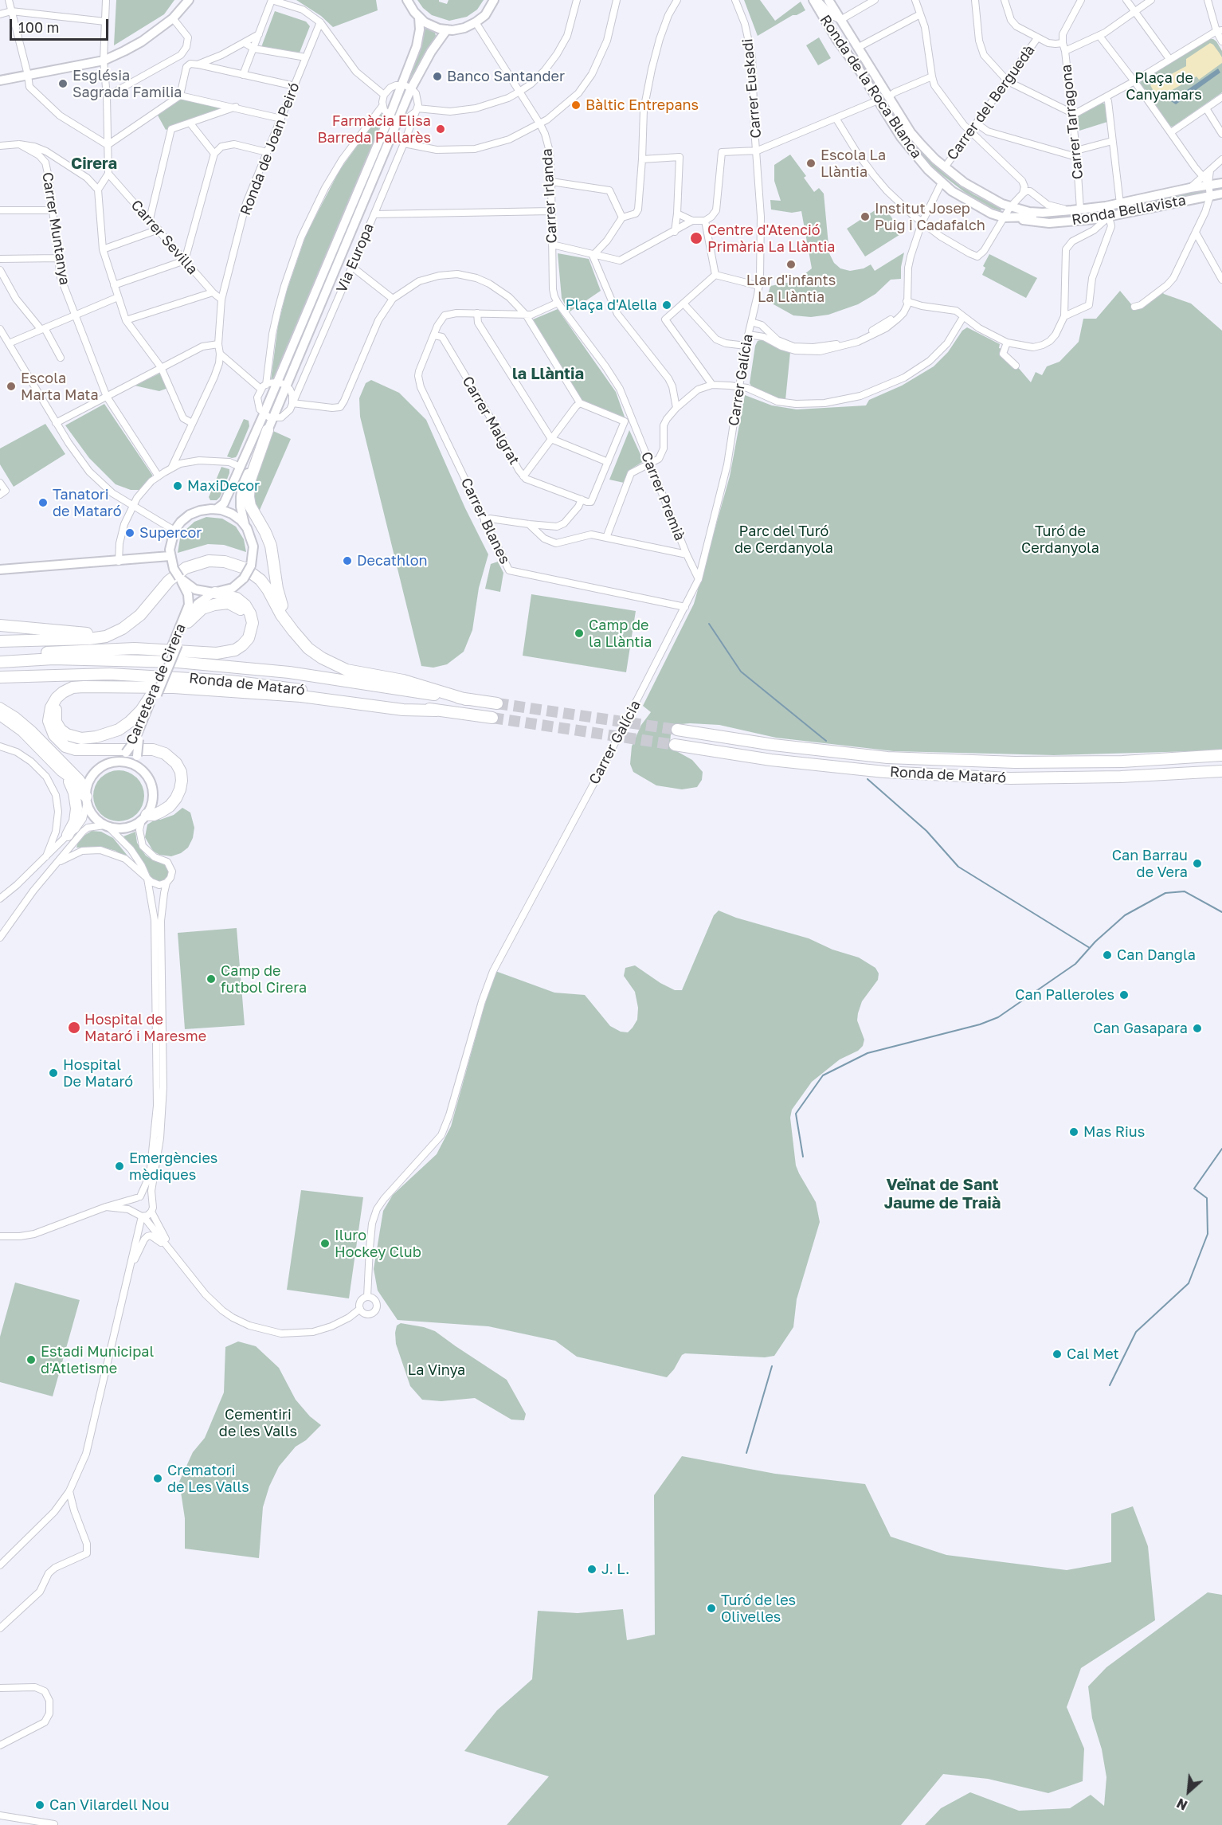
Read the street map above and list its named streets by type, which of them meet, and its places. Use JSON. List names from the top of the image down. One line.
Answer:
{"streets":{"highway":["Ronda de Mataró"],"street":["Ronda de la Roca Blanca","Carrer Euskadi","Carrer del Berguedà","Carrer Tarragona","Ronda de Joan Peiró","Carrer Irlanda","Ronda Bellavista","Carrer Muntanya","Carrer Sevilla","Via Europa","Carrer Galícia","Carrer Malgrat","Carrer Premià","Carrer Blanes","Carretera de Cirera"]},"crossings":[["Ronda de la Roca Blanca","Carrer del Berguedà"],["Ronda de la Roca Blanca","Ronda Bellavista"],["Carrer Euskadi","Carrer Galícia"],["Carrer Tarragona","Ronda Bellavista"],["Ronda de Joan Peiró","Carrer Sevilla"],["Carrer Irlanda","Carrer Premià"],["Via Europa","Carretera de Cirera"],["Carrer Galícia","Carrer Premià"],["Carrer Galícia","Carrer Blanes"],["Carrer Malgrat","Carrer Blanes"]],"districts":["Cirera","la Llàntia","Veïnat de Sant Jaume de Traià"],"parks":["Plaça de Canyamars","Parc del Turó de Cerdanyola","Turó de Cerdanyola","La Vinya","Cementiri de les Valls"],"places":["Banco Santander","Església Sagrada Familia","Bàltic Entrepans","Farmàcia Elisa Barreda Pallarès","Escola La Llàntia","Institut Josep Puig i Cadafalch","Centre d'Atenció Primària La Llàntia","Llar d'infants La Llàntia","Plaça d'Alella","Escola Marta Mata","MaxiDecor","Tanatori de Mataró","Supercor","Decathlon","Camp de la Llàntia","Can Barrau de Vera","Can Dangla","Camp de futbol Cirera","Can Palleroles","Hospital de Mataró i Maresme","Can Gasapara","Hospital De Mataró","Mas Rius","Emergències mèdiques","Iluro Hockey Club","Cal Met","Estadi Municipal d'Atletisme","Crematori de Les Valls","J. L.","Turó de les Olivelles","Can Vilardell Nou"],"scale_bar":"100 m","north":"bottom left"}
